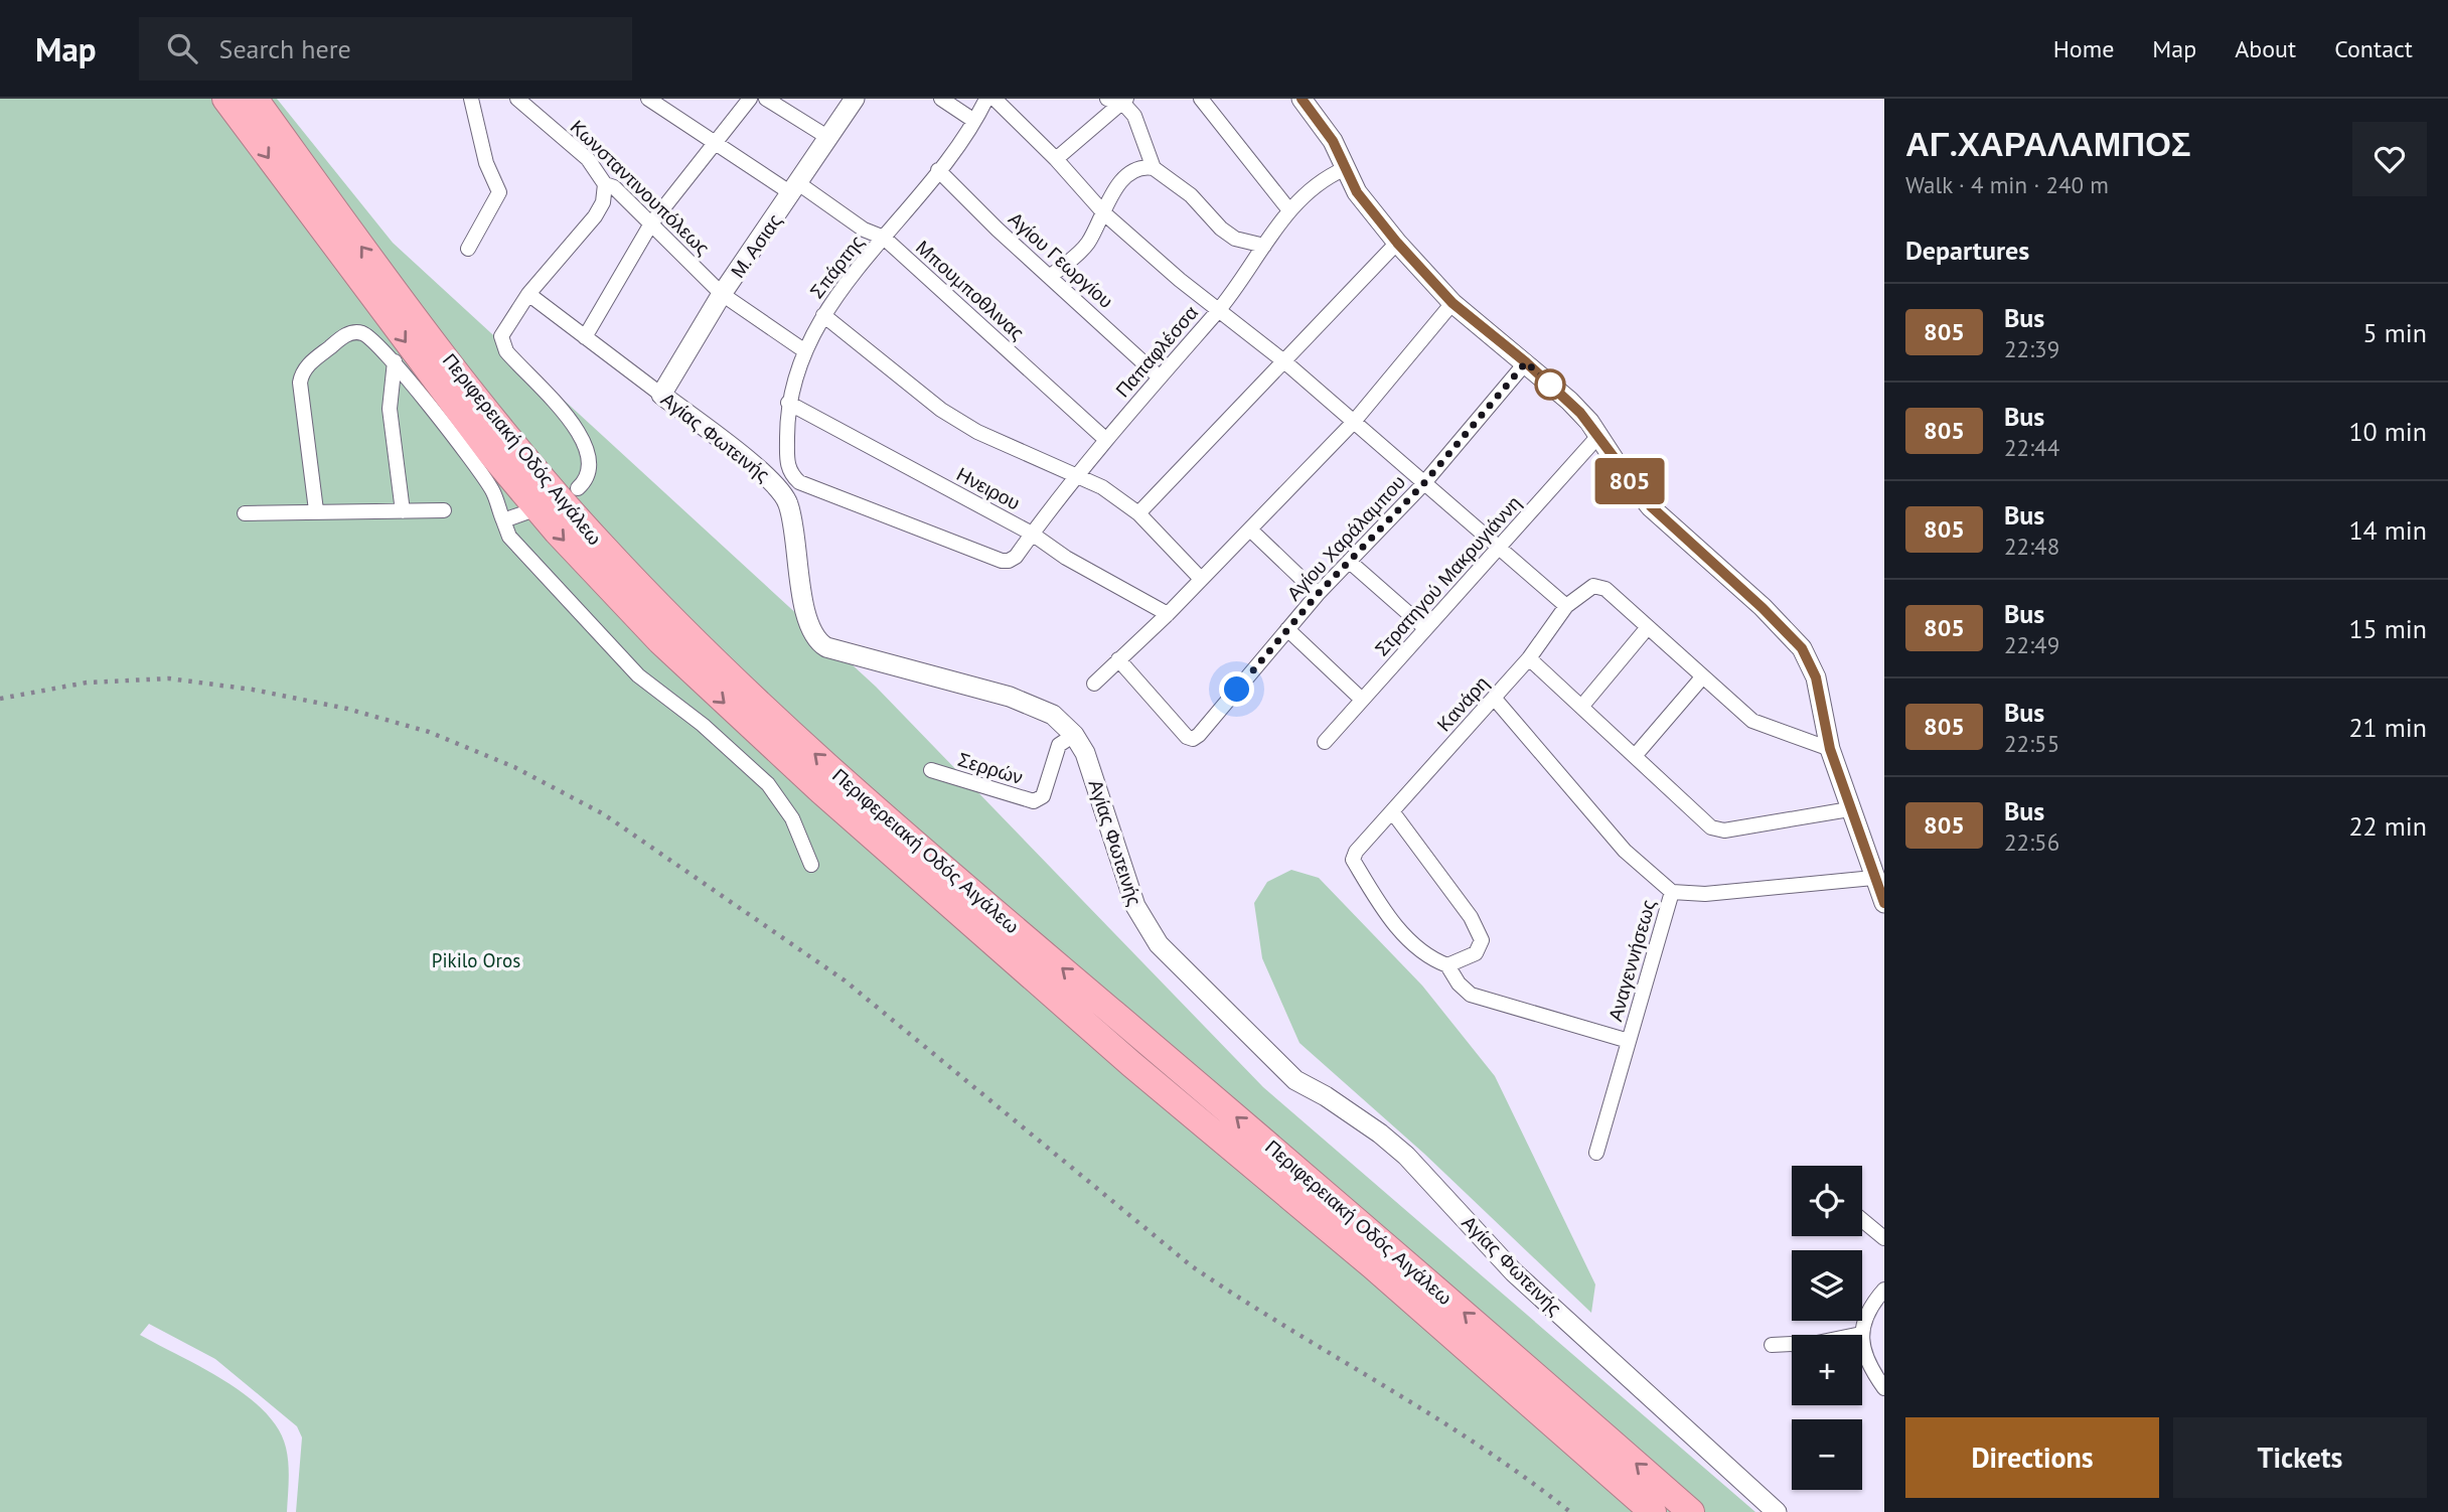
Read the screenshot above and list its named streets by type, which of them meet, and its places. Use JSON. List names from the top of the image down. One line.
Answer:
{"streets":{"highway":["Περιφερειακή Οδός Αιγάλεω"],"street":["Κωνσταντινουπόλεως","Μ. Ασιας","Αγίου Γεωργίου","Σπάρτης","Μπουμποθλινας","Παπαφλέσσα","Αγίας Φωτεινής","Ηνειρου","Αγίου Χαράλαμπου","Στρατηγού Μακρυγιάννη","Κανάρη","Σερρών","Αναγεννήσεως"]},"crossings":[["Κωνσταντινουπόλεως","Μ. Ασιας"],["Κωνσταντινουπόλεως","Σπάρτης"],["Μ. Ασιας","Μπουμποθλινας"],["Μ. Ασιας","Αγίας Φωτεινής"],["Αγίου Γεωργίου","Σπάρτης"],["Αγίου Γεωργίου","Παπαφλέσσα"],["Σπάρτης","Μπουμποθλινας"],["Σπάρτης","Παπαφλέσσα"],["Σπάρτης","Ηνειρου"],["Μπουμποθλινας","Παπαφλέσσα"],["Παπαφλέσσα","Ηνειρου"],["Αγίας Φωτεινής","Σερρών"]],"parks":["Pikilo Oros"],"lines":["bus line 805"],"page":{"header":"Map","search":"Search here","nav":["Home","Map","About","Contact"],"on_map":"805","heading":[["ΑΓ.ΧΑΡΑΛΑΜΠΟΣ","Walk · 4 min · 240 m"],"Departures"],"list":[{"mark":"805","name":"Bus","note":"22:39","value":"5 min"},{"mark":"805","name":"Bus","note":"22:44","value":"10 min"},{"mark":"805","name":"Bus","note":"22:48","value":"14 min"},{"mark":"805","name":"Bus","note":"22:49","value":"15 min"},{"mark":"805","name":"Bus","note":"22:55","value":"21 min"},{"mark":"805","name":"Bus","note":"22:56","value":"22 min"}],"map_buttons":["+","−"],"buttons":["Directions","Tickets"]}}
